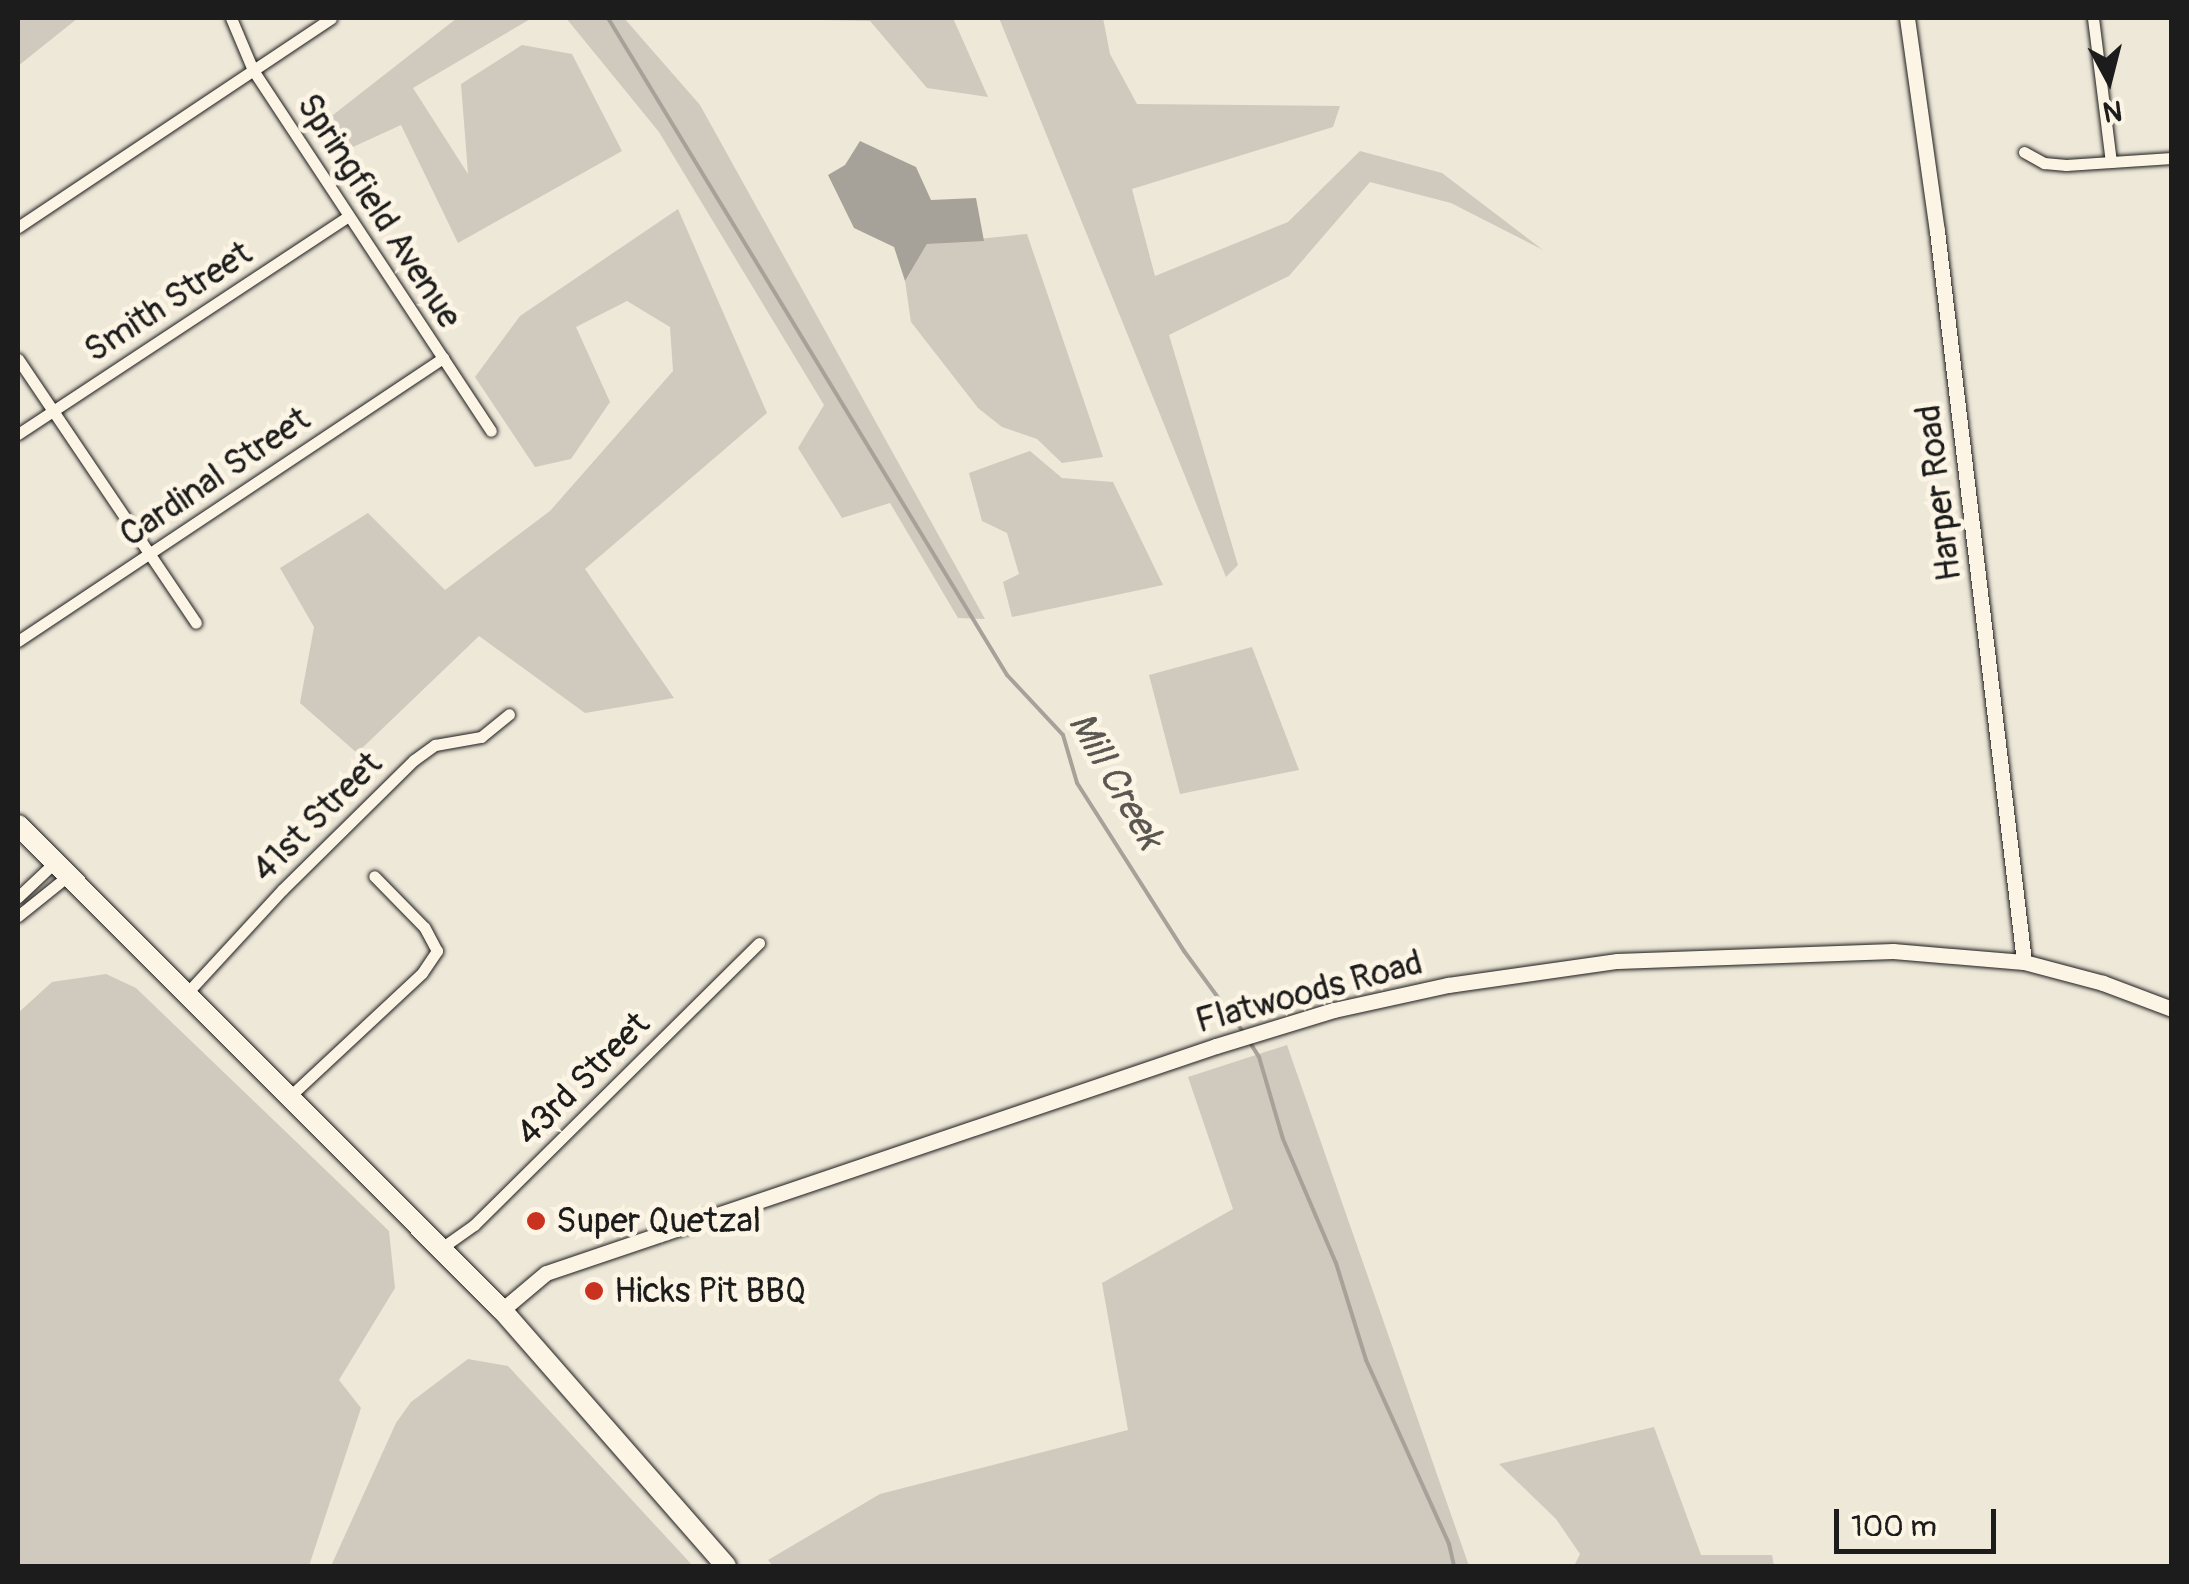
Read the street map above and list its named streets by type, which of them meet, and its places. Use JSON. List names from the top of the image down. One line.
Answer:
{"streets":{"street":["Springfield Avenue","Smith Street","Cardinal Street","Harper Road","41st Street","Flatwoods Road","43rd Street"]},"crossings":[["Springfield Avenue","Smith Street"],["Springfield Avenue","Cardinal Street"],["Harper Road","Flatwoods Road"]],"water":["Mill Creek"],"places":["Super Quetzal","Hicks Pit BBQ"],"scale_bar":"100 m","north":"bottom"}
